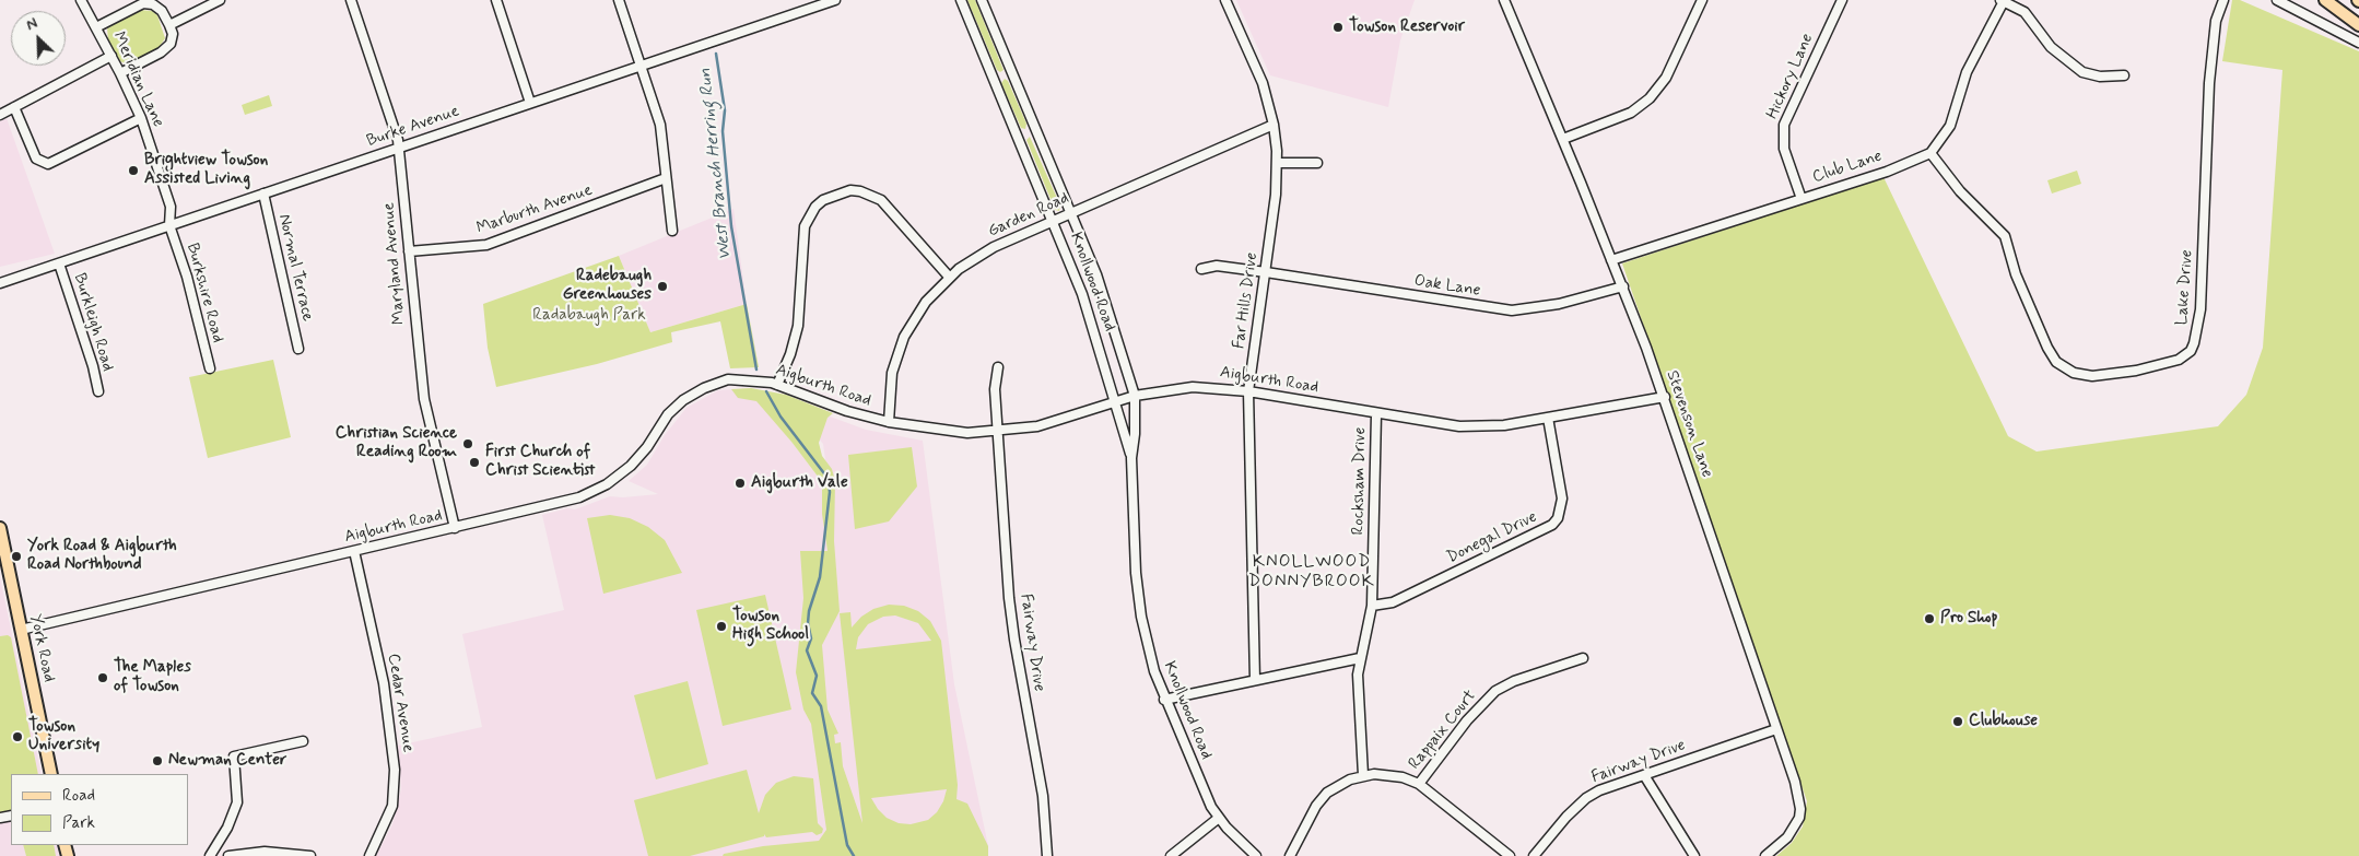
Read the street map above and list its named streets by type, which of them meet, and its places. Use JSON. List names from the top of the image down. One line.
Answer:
{"streets":{"main road":["York Road"],"street":["Hickory Lane","Meridian Lane","Burke Avenue","Club Lane","Marburth Avenue","Garden Road","Maryland Avenue","Normal Terrace","Knollwood Road","Oak Lane","Lake Drive","Burkshire Road","Far Hills Drive","Burkleigh Road","Aigburth Road","Stevenson Lane","Rocksham Drive","Donegal Drive","Fairway Drive","Cedar Avenue","Rappaix Court"]},"crossings":[["Hickory Lane","Club Lane"],["Meridian Lane","Burke Avenue"],["Meridian Lane","Burkshire Road"],["Burke Avenue","Maryland Avenue"],["Burke Avenue","Normal Terrace"],["Burke Avenue","Burkshire Road"],["Burke Avenue","Burkleigh Road"],["Club Lane","Lake Drive"],["Club Lane","Stevenson Lane"],["Marburth Avenue","Maryland Avenue"],["Garden Road","Knollwood Road"],["Garden Road","Far Hills Drive"],["Garden Road","Aigburth Road"],["Maryland Avenue","Aigburth Road"],["Knollwood Road","Aigburth Road"],["Oak Lane","Far Hills Drive"],["Oak Lane","Stevenson Lane"],["Far Hills Drive","Aigburth Road"],["Aigburth Road","Stevenson Lane"],["Aigburth Road","Rocksham Drive"],["Aigburth Road","Donegal Drive"],["Aigburth Road","Fairway Drive"],["Aigburth Road","York Road"],["Aigburth Road","Cedar Avenue"],["Stevenson Lane","Fairway Drive"],["Rocksham Drive","Donegal Drive"]],"districts":["KNOLLWOOD DONNYBROOK"],"water":["West Branch Herring Run"],"parks":["Radabaugh Park"],"places":["Towson Reservoir","Brightview Towson Assisted Living","Radebaugh Greenhouses","Christian Science Reading Room","First Church of Christ Scientist","Aigburth Vale","York Road & Aigburth Road Northbound","Pro Shop","Towson High School","The Maples of Towson","Clubhouse","Towson University","Newman Center"],"legend":["Road","Park"],"north":"top left"}
